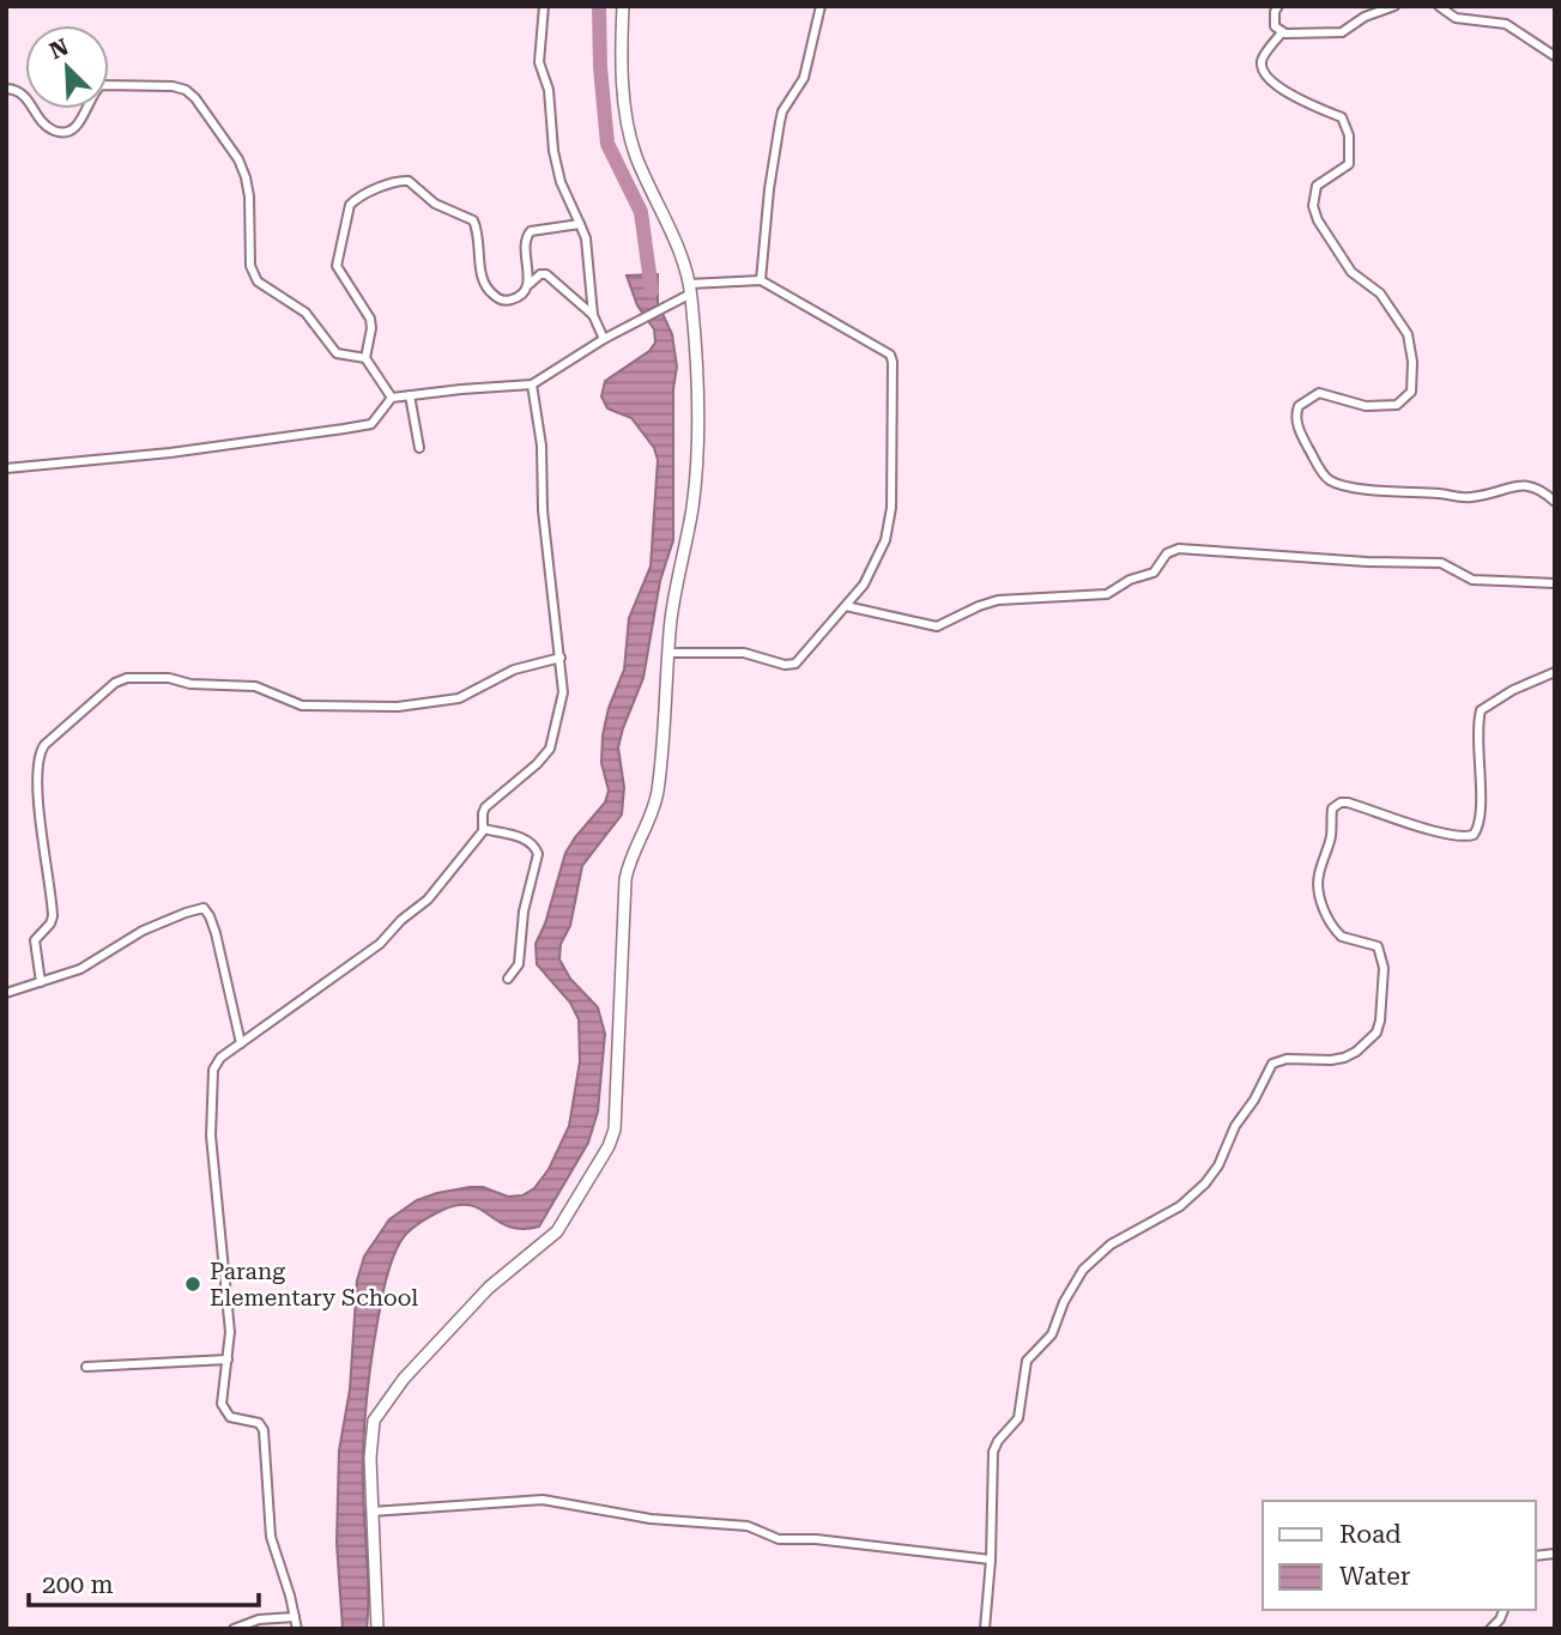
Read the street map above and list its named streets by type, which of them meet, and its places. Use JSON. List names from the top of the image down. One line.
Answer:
{"places":["Parang Elementary School"],"legend":["Road","Water"],"scale_bar":"200 m","north":"top left"}
